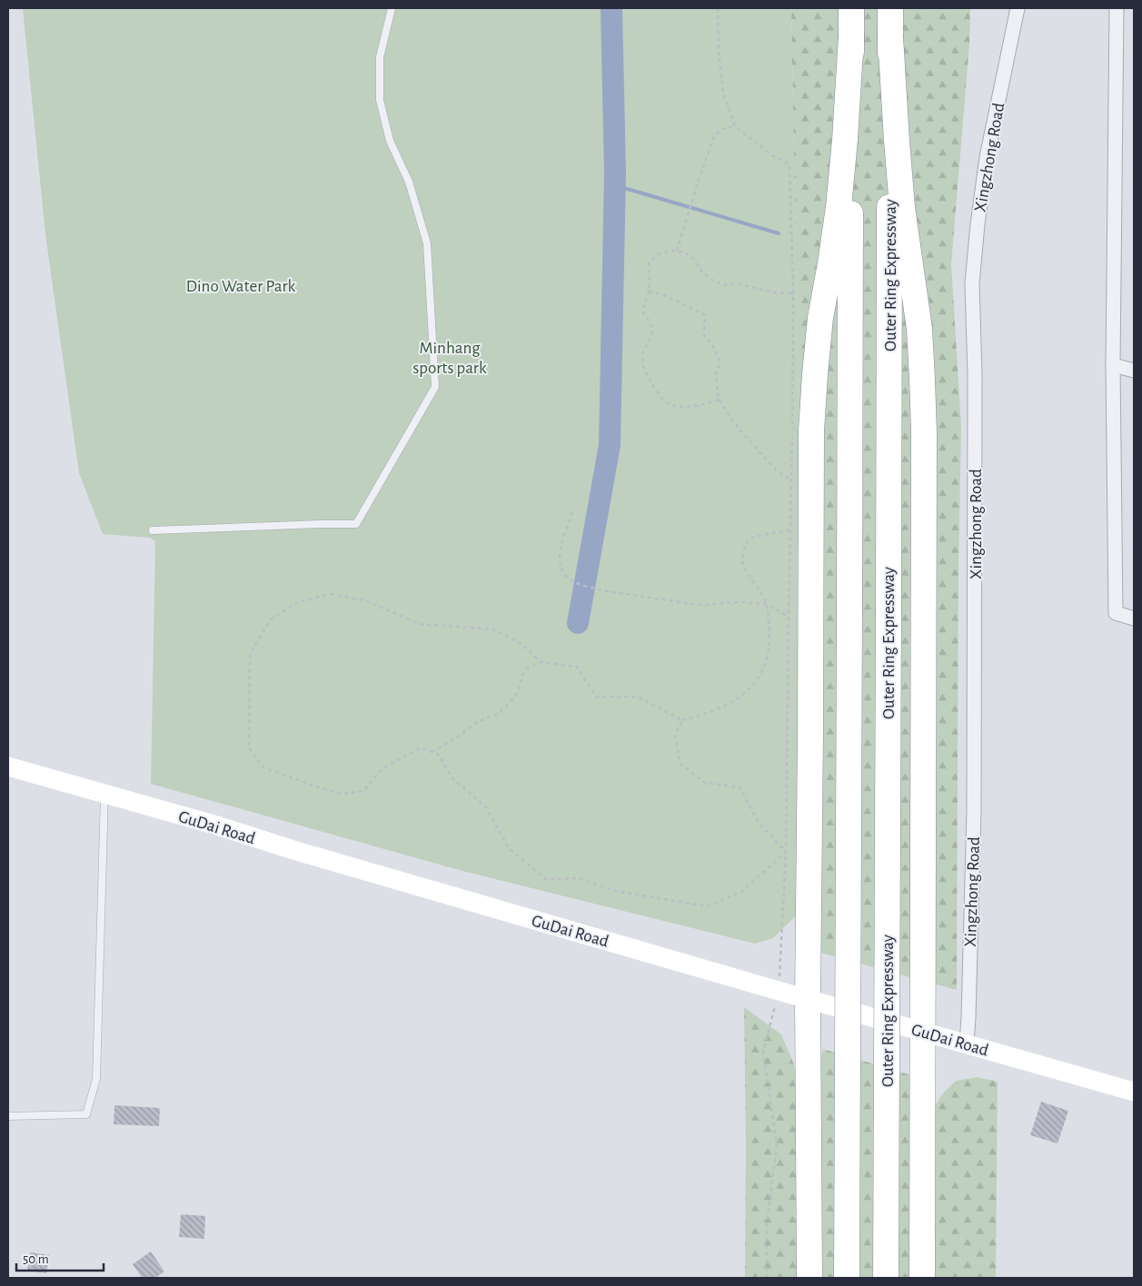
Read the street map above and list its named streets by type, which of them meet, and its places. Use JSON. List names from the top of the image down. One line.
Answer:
{"streets":{"highway":["Outer Ring Expressway"],"main road":["GuDai Road"],"street":["Xingzhong Road"]},"crossings":[["Xingzhong Road","GuDai Road"]],"parks":["Dino Water Park","Minhang sports park"],"scale_bar":"50 m"}
